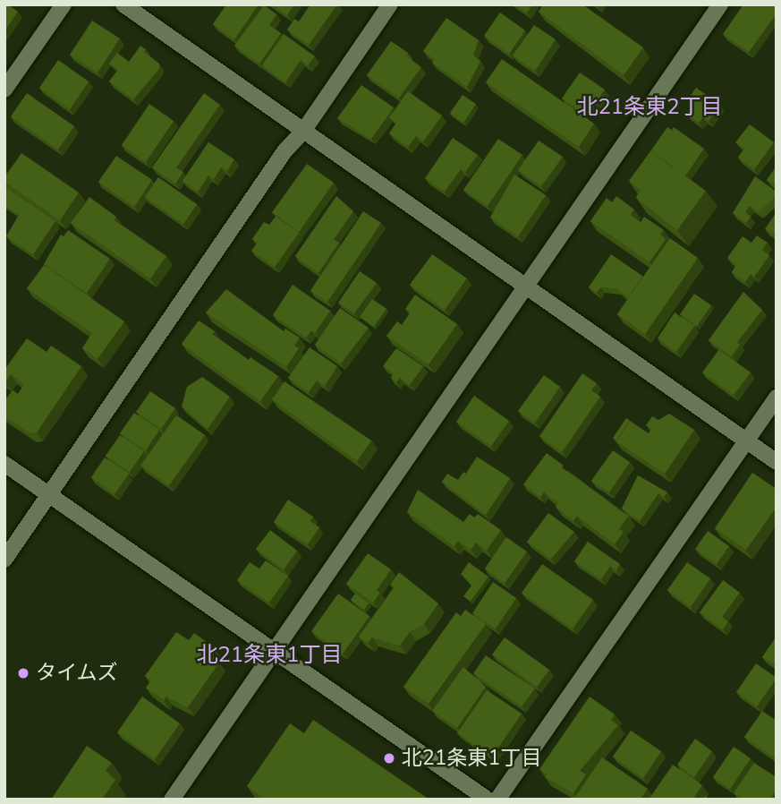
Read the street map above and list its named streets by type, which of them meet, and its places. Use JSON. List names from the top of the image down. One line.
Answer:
{"districts":["北21条東2丁目","北21条東1丁目"],"places":["タイムズ","北21条東1丁目"]}
